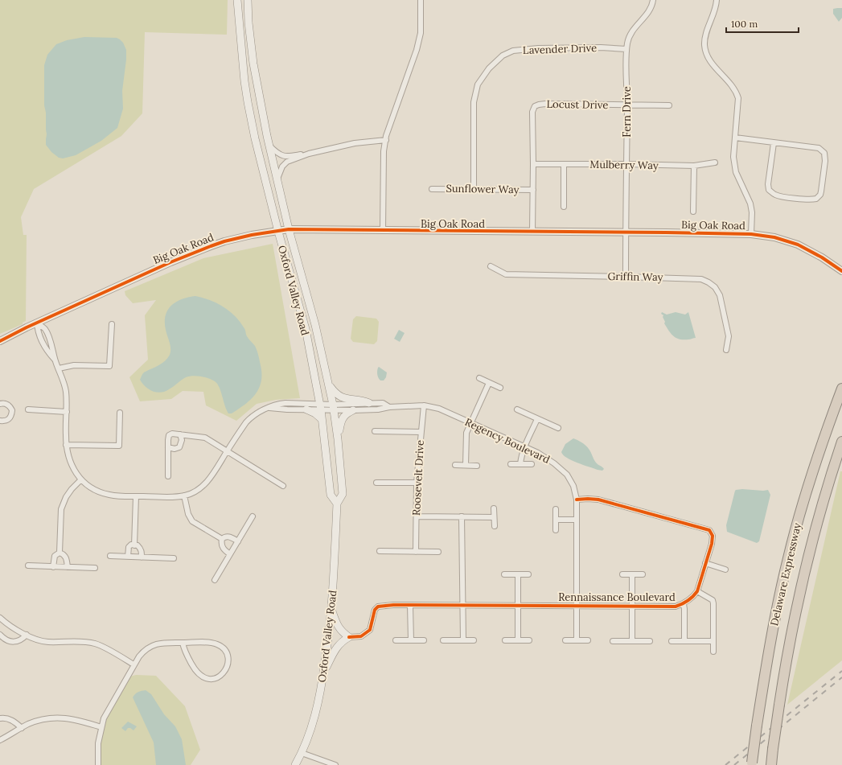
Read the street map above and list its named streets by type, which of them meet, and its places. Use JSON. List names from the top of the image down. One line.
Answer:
{"streets":{"highway":["Delaware Expressway"],"main road":["Oxford Valley Road"],"street":["Lavender Drive","Locust Drive","Fern Drive","Mulberry Way","Sunflower Way","Big Oak Road","Griffin Way","Regency Boulevard","Roosevelt Drive","Rennaissance Boulevard"]},"crossings":[["Lavender Drive","Fern Drive"],["Lavender Drive","Sunflower Way"],["Locust Drive","Fern Drive"],["Locust Drive","Mulberry Way"],["Locust Drive","Sunflower Way"],["Locust Drive","Big Oak Road"],["Fern Drive","Mulberry Way"],["Fern Drive","Big Oak Road"],["Fern Drive","Griffin Way"],["Big Oak Road","Oxford Valley Road"],["Oxford Valley Road","Regency Boulevard"],["Regency Boulevard","Roosevelt Drive"],["Regency Boulevard","Rennaissance Boulevard"]],"scale_bar":"100 m"}
